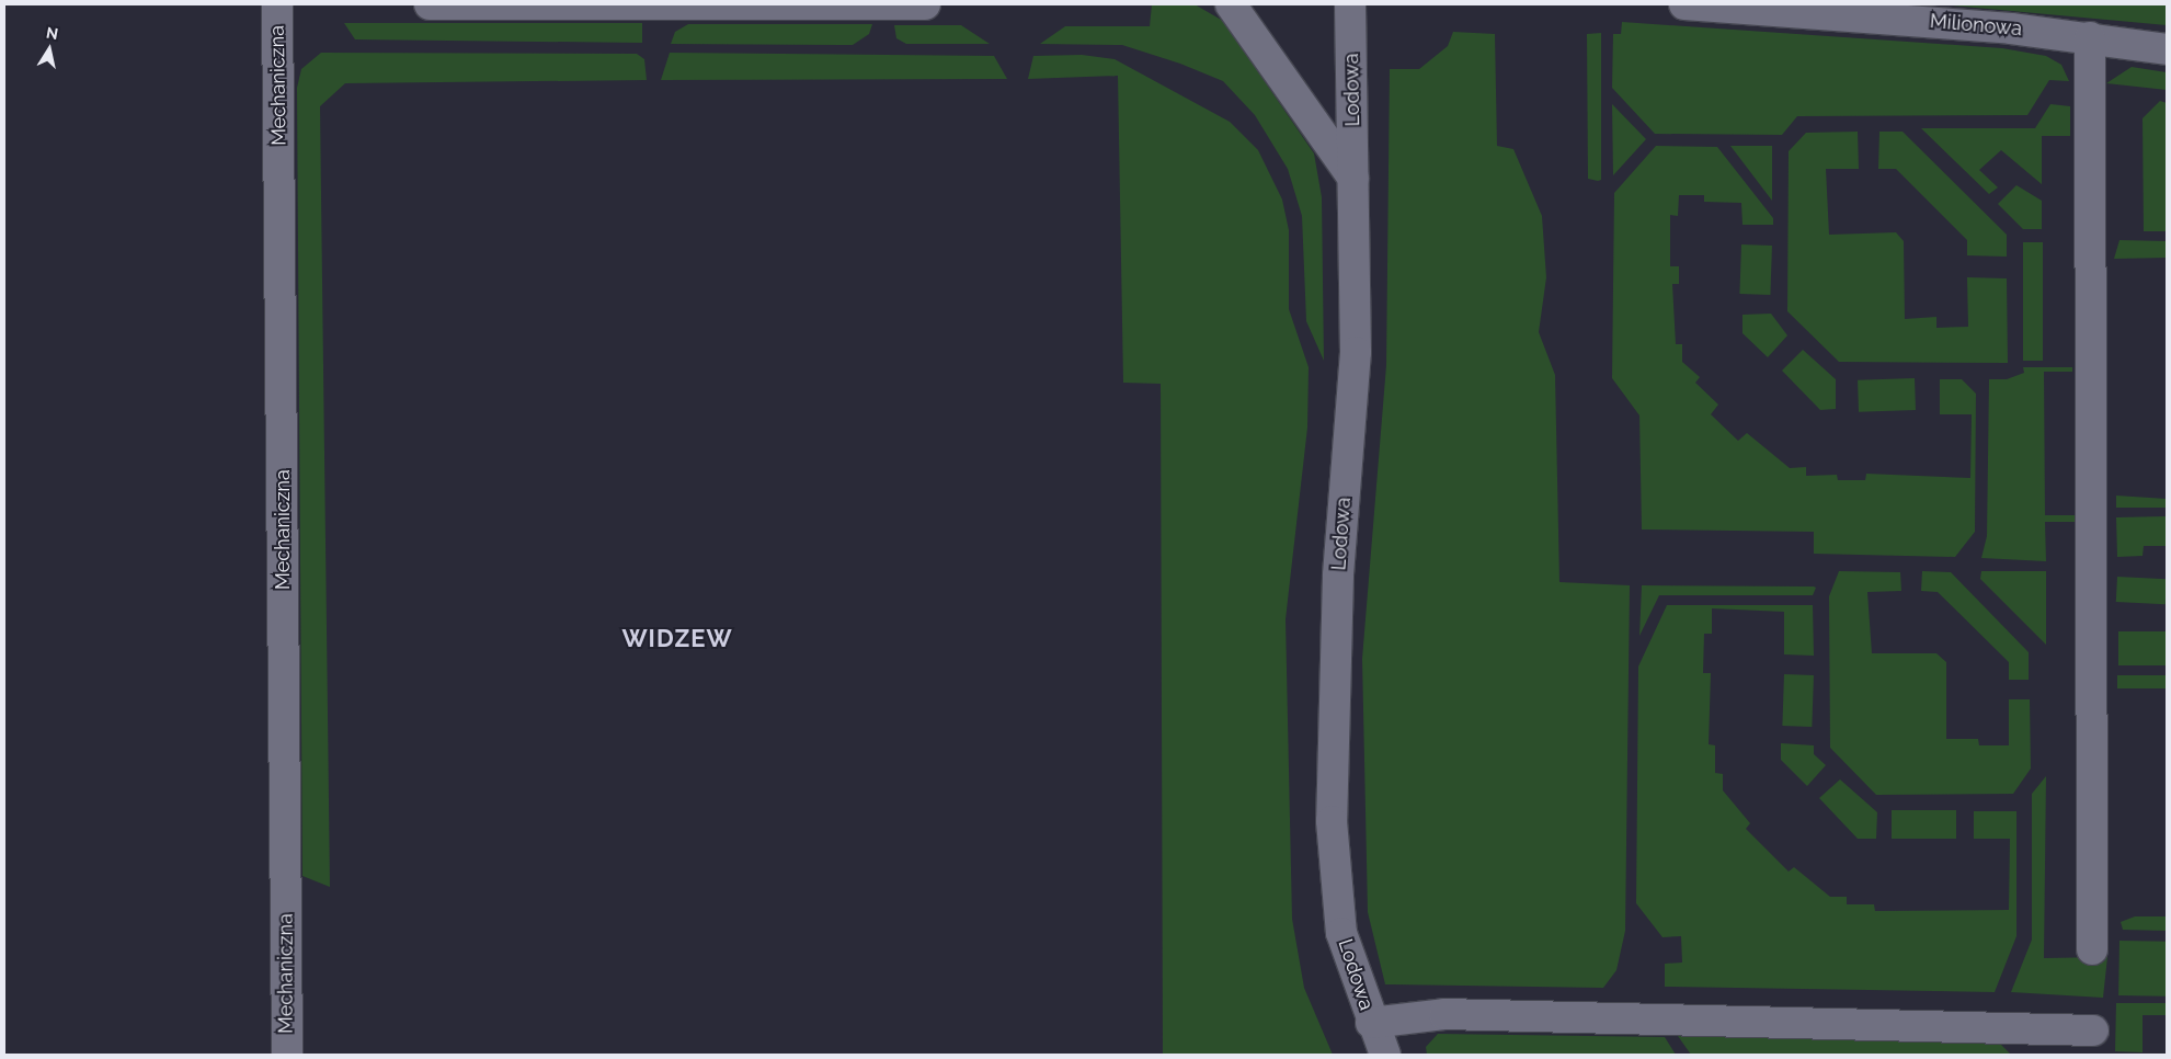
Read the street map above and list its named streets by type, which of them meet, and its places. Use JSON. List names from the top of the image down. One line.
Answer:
{"streets":{"street":["Milionowa","Mechaniczna","Lodowa"]},"districts":["WIDZEW"],"north":"top"}
